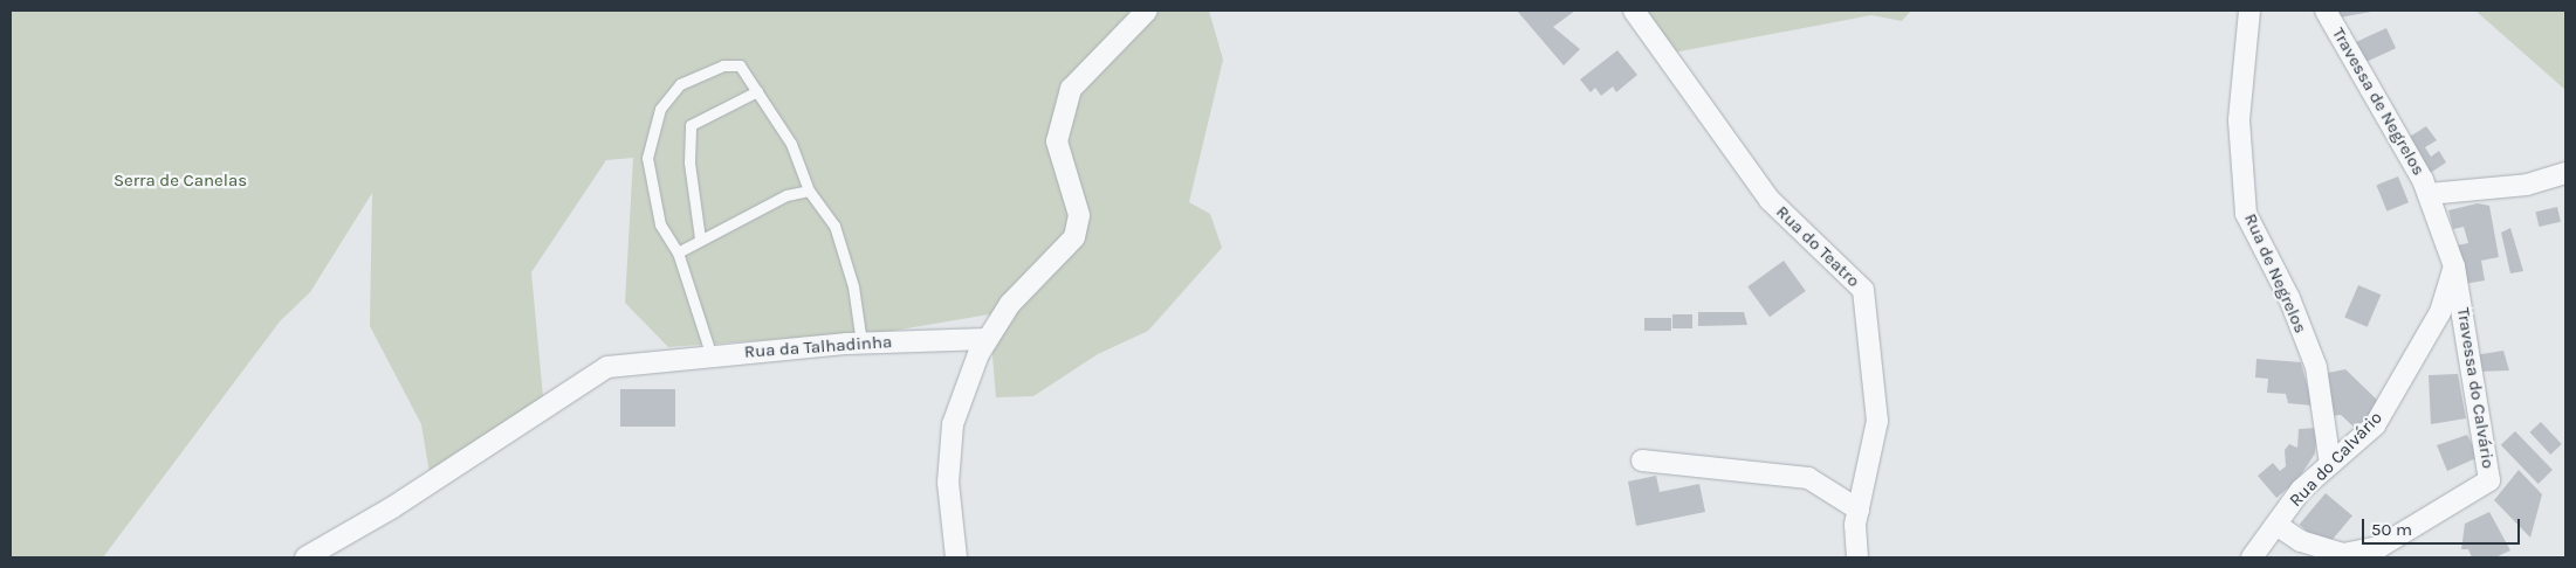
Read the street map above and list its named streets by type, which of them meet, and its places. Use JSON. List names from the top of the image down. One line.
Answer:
{"streets":{"street":["Travessa de Negrelos","Rua do Teatro","Rua de Negrelos","Rua da Talhadinha","Travessa do Calvário","Rua do Calvário"]},"crossings":[["Rua de Negrelos","Rua do Calvário"],["Travessa do Calvário","Rua do Calvário"]],"parks":["Serra de Canelas"],"scale_bar":"50 m"}
